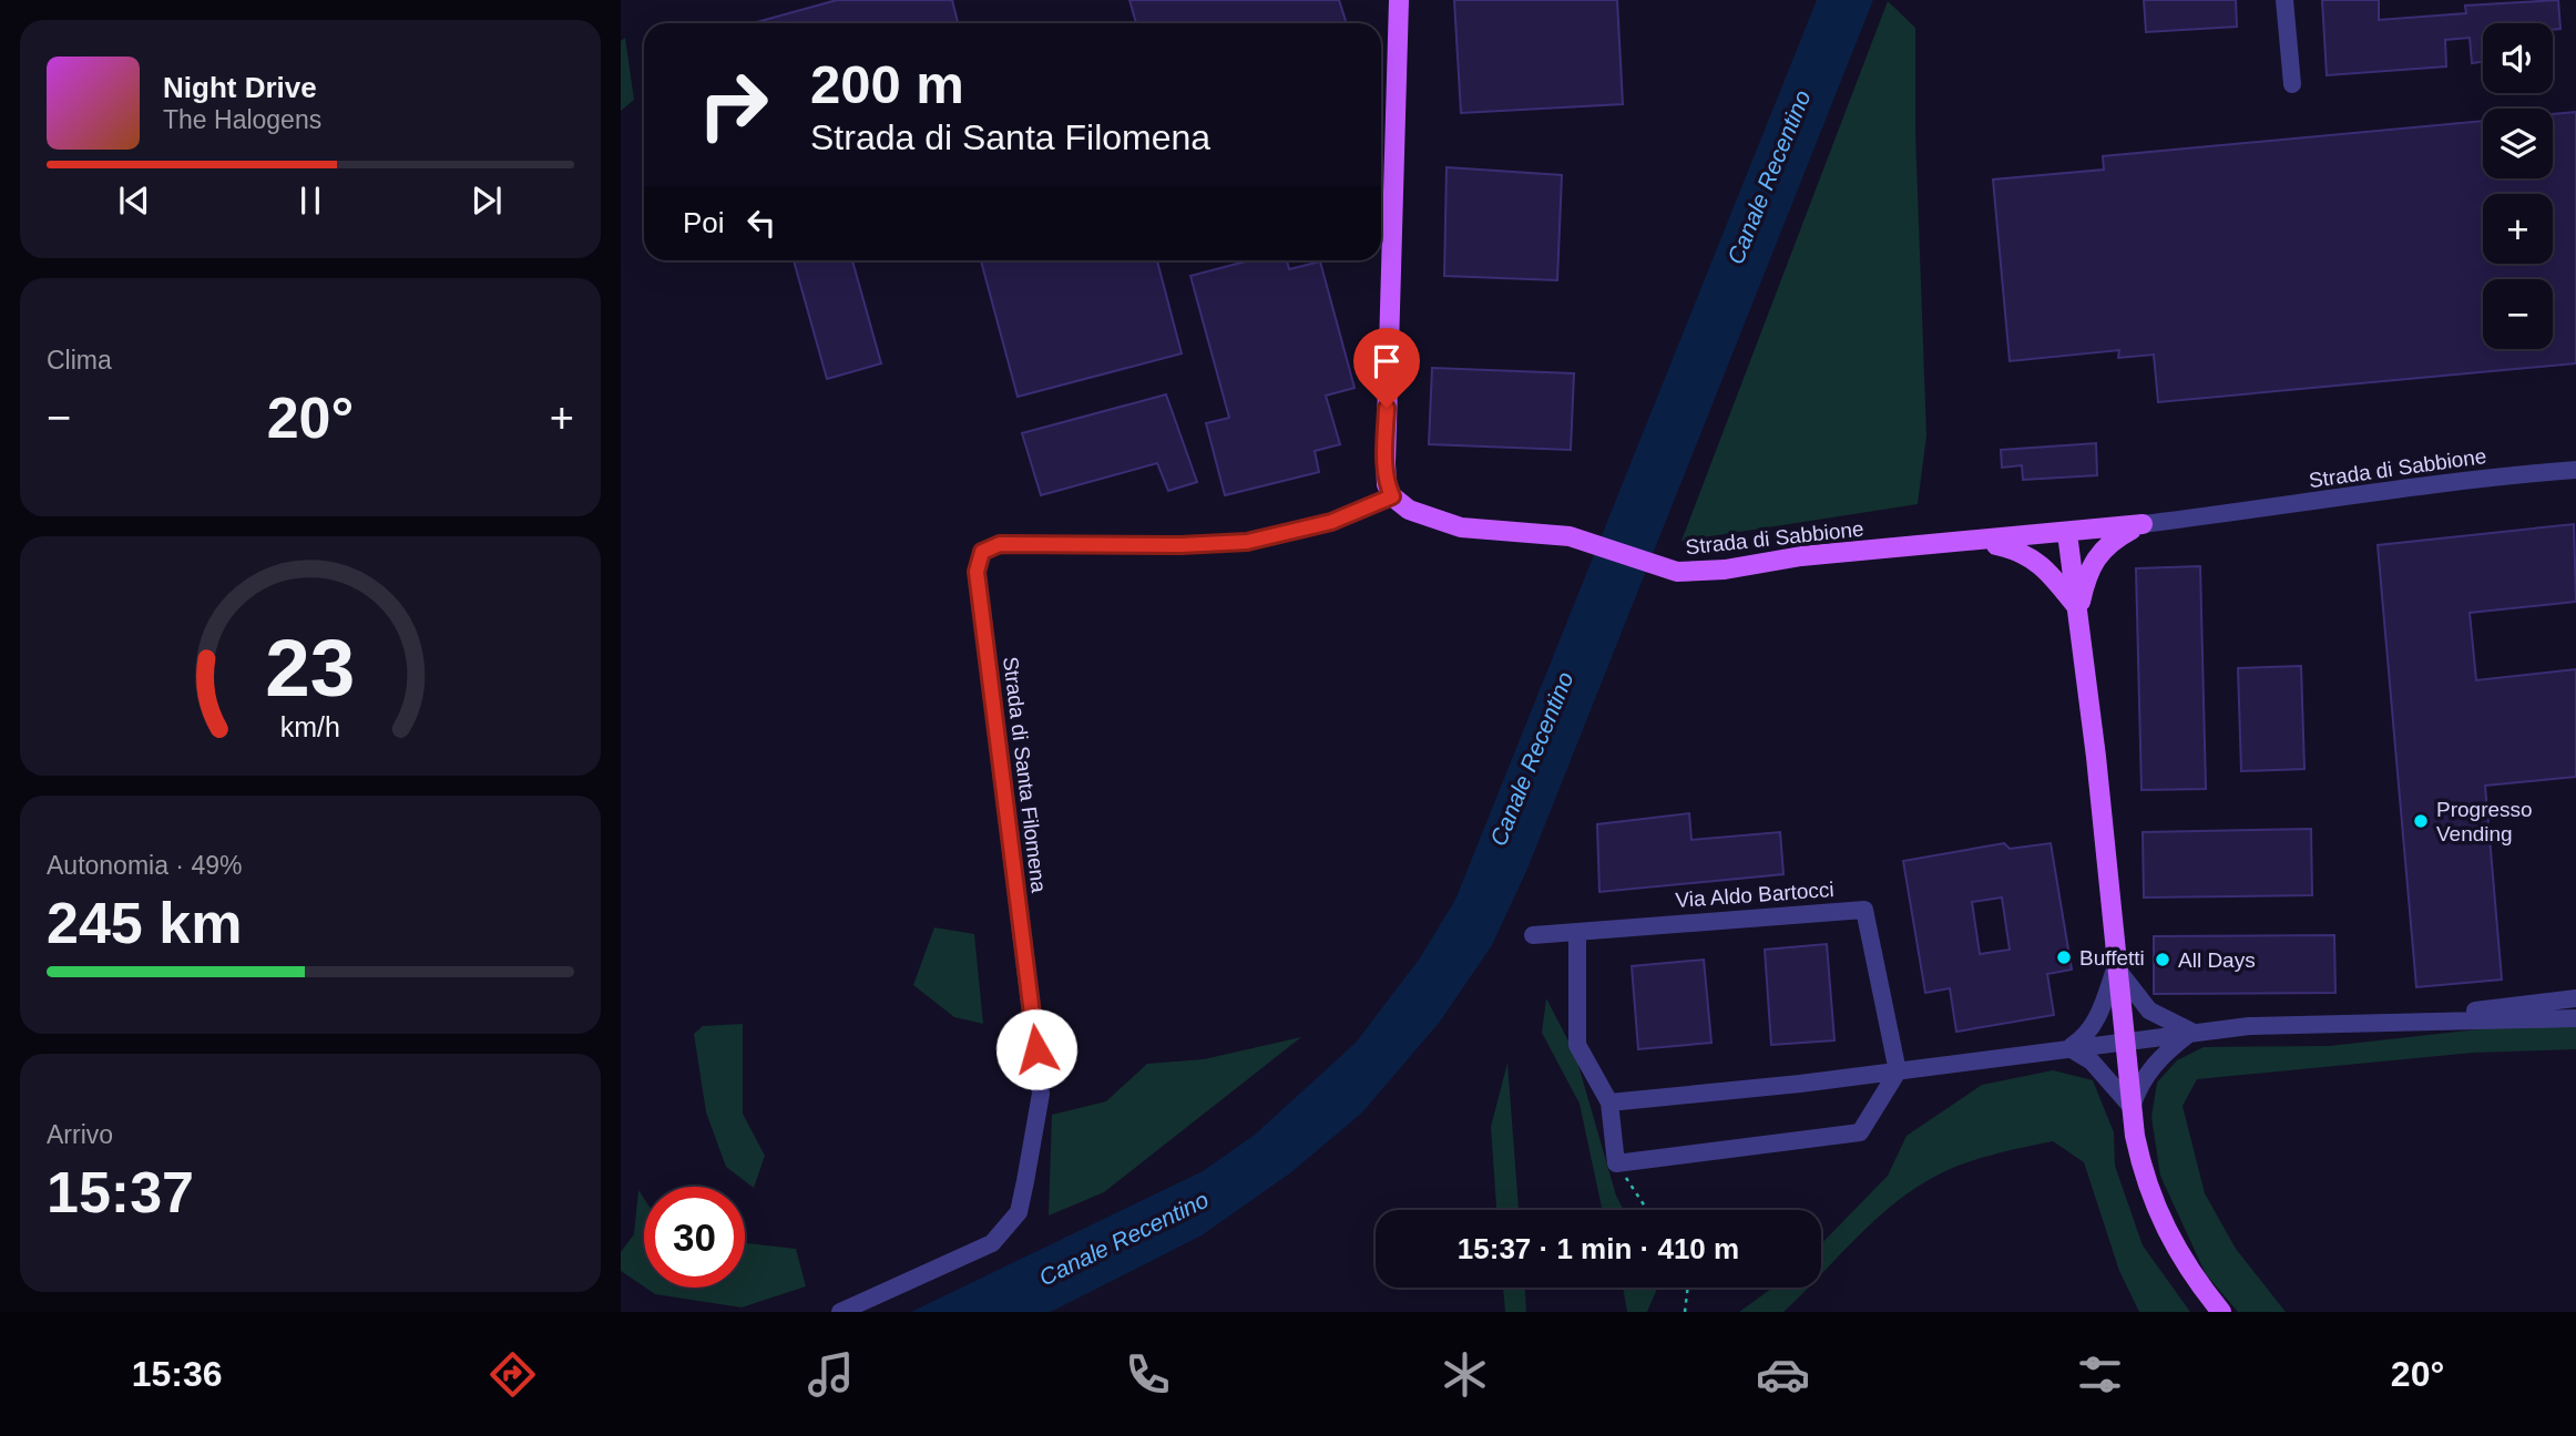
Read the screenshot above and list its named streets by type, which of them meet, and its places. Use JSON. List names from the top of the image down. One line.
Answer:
{"streets":{"main road":["Strada di Sabbione"],"street":["Strada di Santa Filomena","Via Aldo Bartocci"]},"crossings":[["Strada di Sabbione","Strada di Santa Filomena"]],"water":["Canale Recentino"],"places":["Progresso Vending","Buffetti","All Days"],"page":{"map_buttons":["+","−"],"turn":["200 m","Strada di Santa Filomena"],"song":["Night Drive","The Halogens"],"then":"Poi","tile":["Clima",["Autonomia · 49%","245 km"],["Arrivo","15:37"]],"heat":["−","20°","+"],"limit":"30","trip":"15:37 · 1 min · 410 m","tabs":["15:36","20°"],"gauge":["23","km/h"]}}
